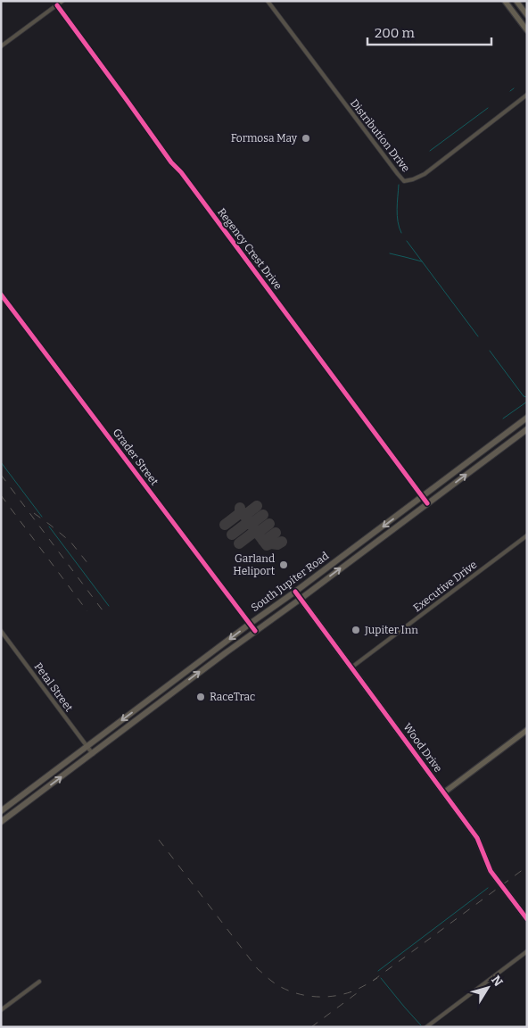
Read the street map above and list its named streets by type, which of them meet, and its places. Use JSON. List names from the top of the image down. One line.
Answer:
{"streets":{"main road":["South Jupiter Road"],"street":["Distribution Drive","Regency Crest Drive","Grader Street","Executive Drive","Petal Street","Wood Drive"]},"crossings":[["Regency Crest Drive","South Jupiter Road"],["Grader Street","South Jupiter Road"],["South Jupiter Road","Petal Street"],["South Jupiter Road","Wood Drive"],["Executive Drive","Wood Drive"]],"places":["Formosa May","Garland Heliport","Jupiter Inn","RaceTrac"],"scale_bar":"200 m","north":"top right"}
